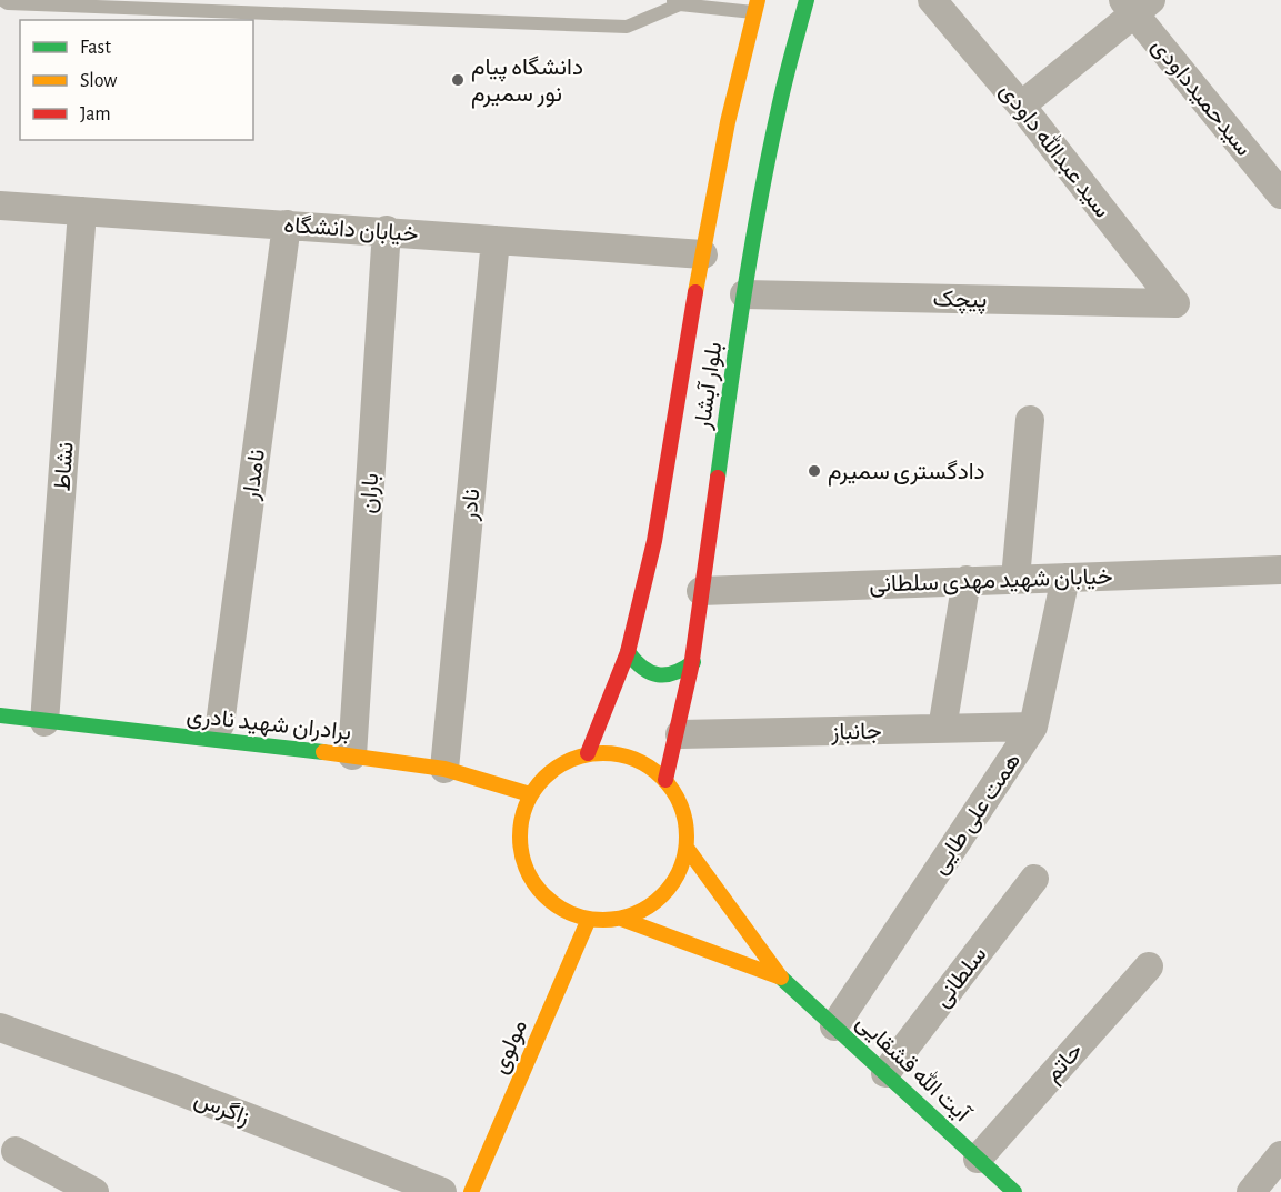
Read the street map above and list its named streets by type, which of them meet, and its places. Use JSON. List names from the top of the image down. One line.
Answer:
{"streets":{"street":["سیدحمیدداودی","سید عبدالله داودی","خیابان دانشگاه","پیچک","بلوار آبشار","نشاط","نامدار","باران","نادر","خیابان شهید مهدی سلطانی","برادران شهید نادری","جانباز","همت علی طایی","سلطانی","مولوی","حاتم","آیت الله قشقایی","زاگرس"]},"crossings":[["سید عبدالله داودی","پیچک"],["خیابان دانشگاه","بلوار آبشار"],["خیابان دانشگاه","نشاط"],["خیابان دانشگاه","نامدار"],["خیابان دانشگاه","باران"],["خیابان دانشگاه","نادر"],["پیچک","بلوار آبشار"],["بلوار آبشار","خیابان شهید مهدی سلطانی"],["بلوار آبشار","برادران شهید نادری"],["بلوار آبشار","جانباز"],["بلوار آبشار","مولوی"],["نشاط","برادران شهید نادری"],["باران","برادران شهید نادری"],["نادر","برادران شهید نادری"],["خیابان شهید مهدی سلطانی","همت علی طایی"],["برادران شهید نادری","مولوی"],["جانباز","همت علی طایی"],["همت علی طایی","آیت الله قشقایی"],["سلطانی","آیت الله قشقایی"],["حاتم","آیت الله قشقایی"]],"places":["دانشگاه پیام نور سمیرم","دادگستری سمیرم"],"legend":["Fast","Slow","Jam"]}
